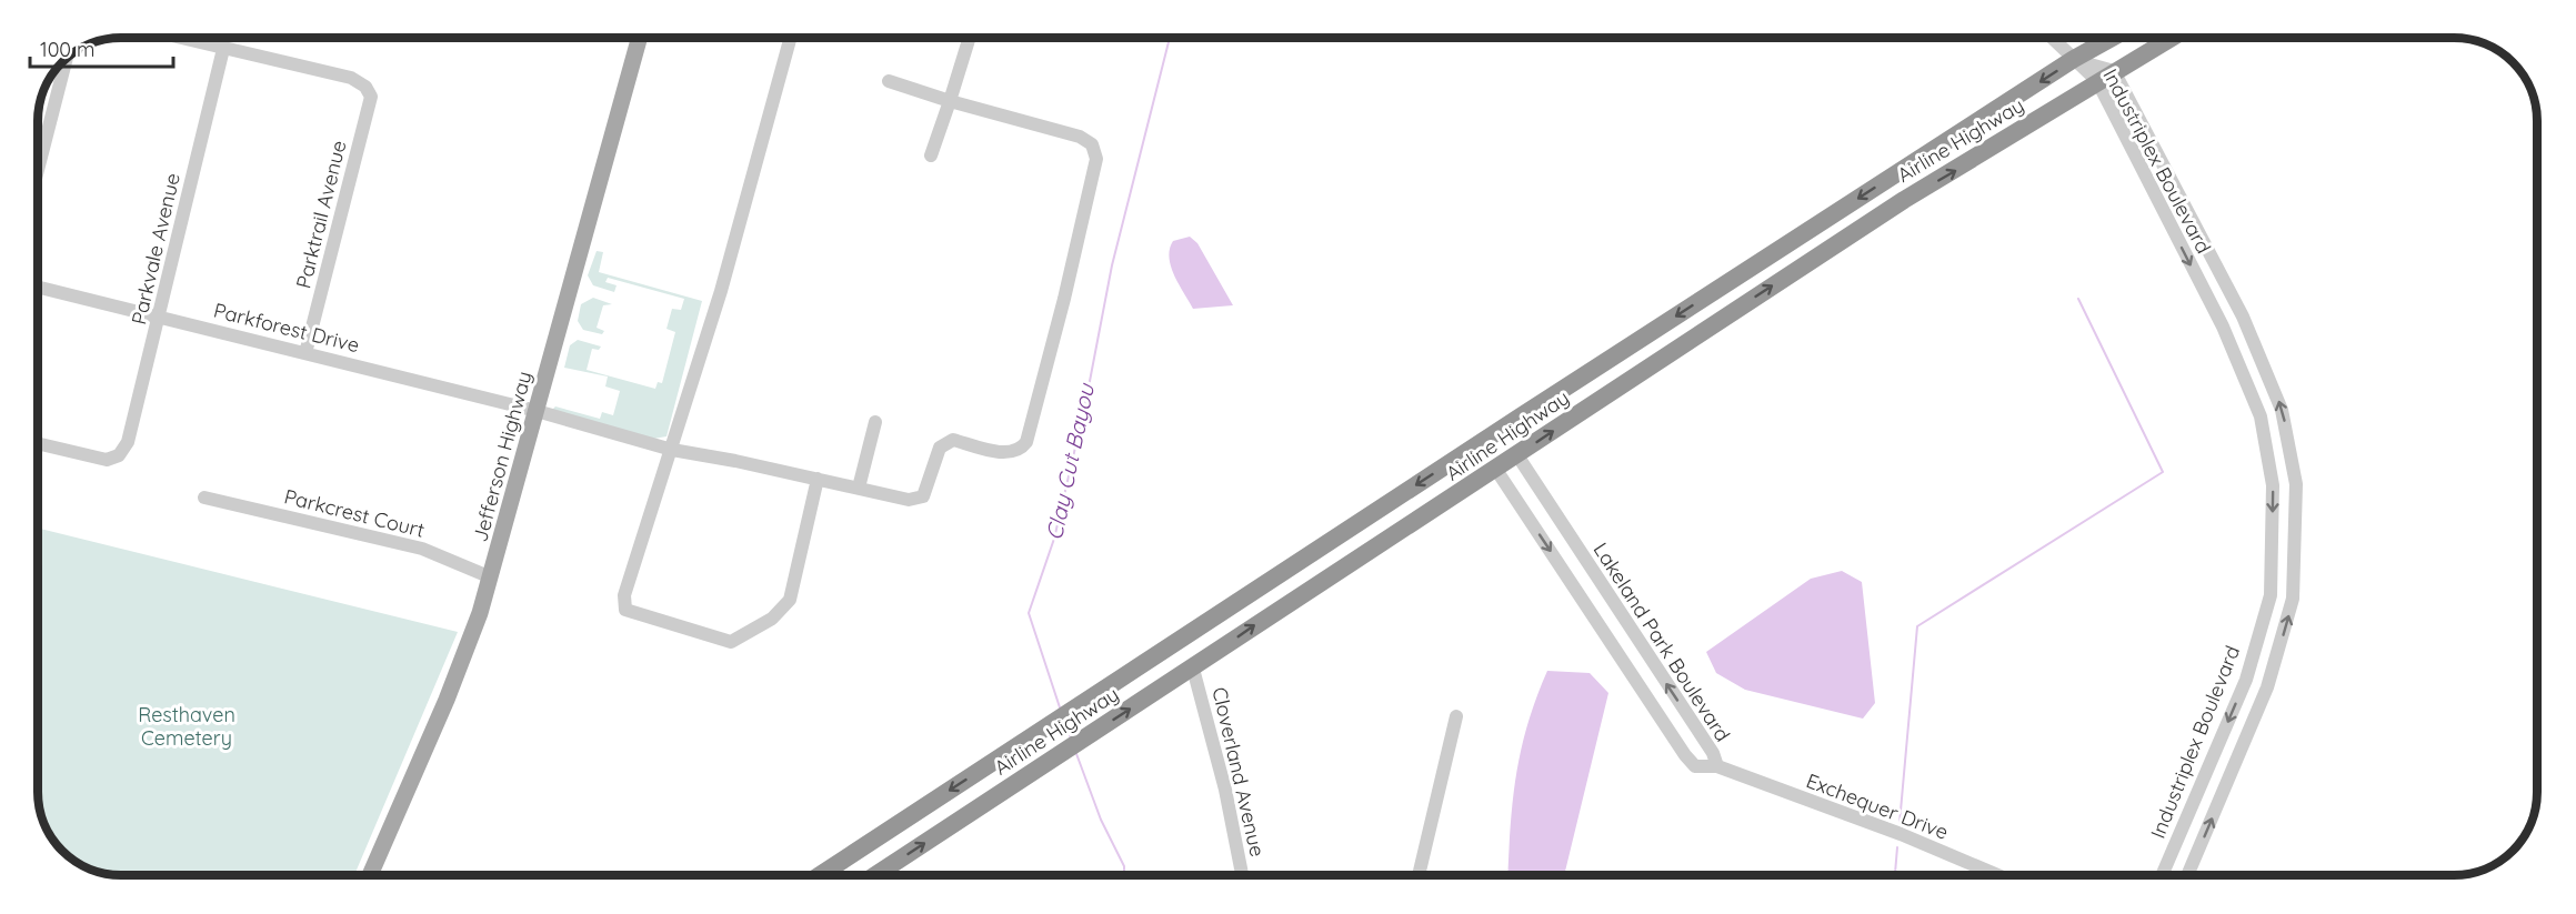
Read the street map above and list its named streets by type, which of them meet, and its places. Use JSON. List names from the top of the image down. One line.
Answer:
{"streets":{"highway":["Airline Highway"],"main road":["Jefferson Highway"],"street":["Industriplex Boulevard","Parktrail Avenue","Parkvale Avenue","Parkforest Drive","Parkcrest Court","Lakeland Park Boulevard","Cloverland Avenue","Exchequer Drive"]},"crossings":[["Airline Highway","Industriplex Boulevard"],["Airline Highway","Lakeland Park Boulevard"],["Airline Highway","Cloverland Avenue"],["Parktrail Avenue","Parkvale Avenue"],["Parktrail Avenue","Parkforest Drive"],["Parkvale Avenue","Parkforest Drive"],["Parkforest Drive","Jefferson Highway"],["Jefferson Highway","Parkcrest Court"],["Lakeland Park Boulevard","Exchequer Drive"]],"water":["Clay Cut Bayou"],"parks":["Resthaven Cemetery"],"scale_bar":"100 m"}
